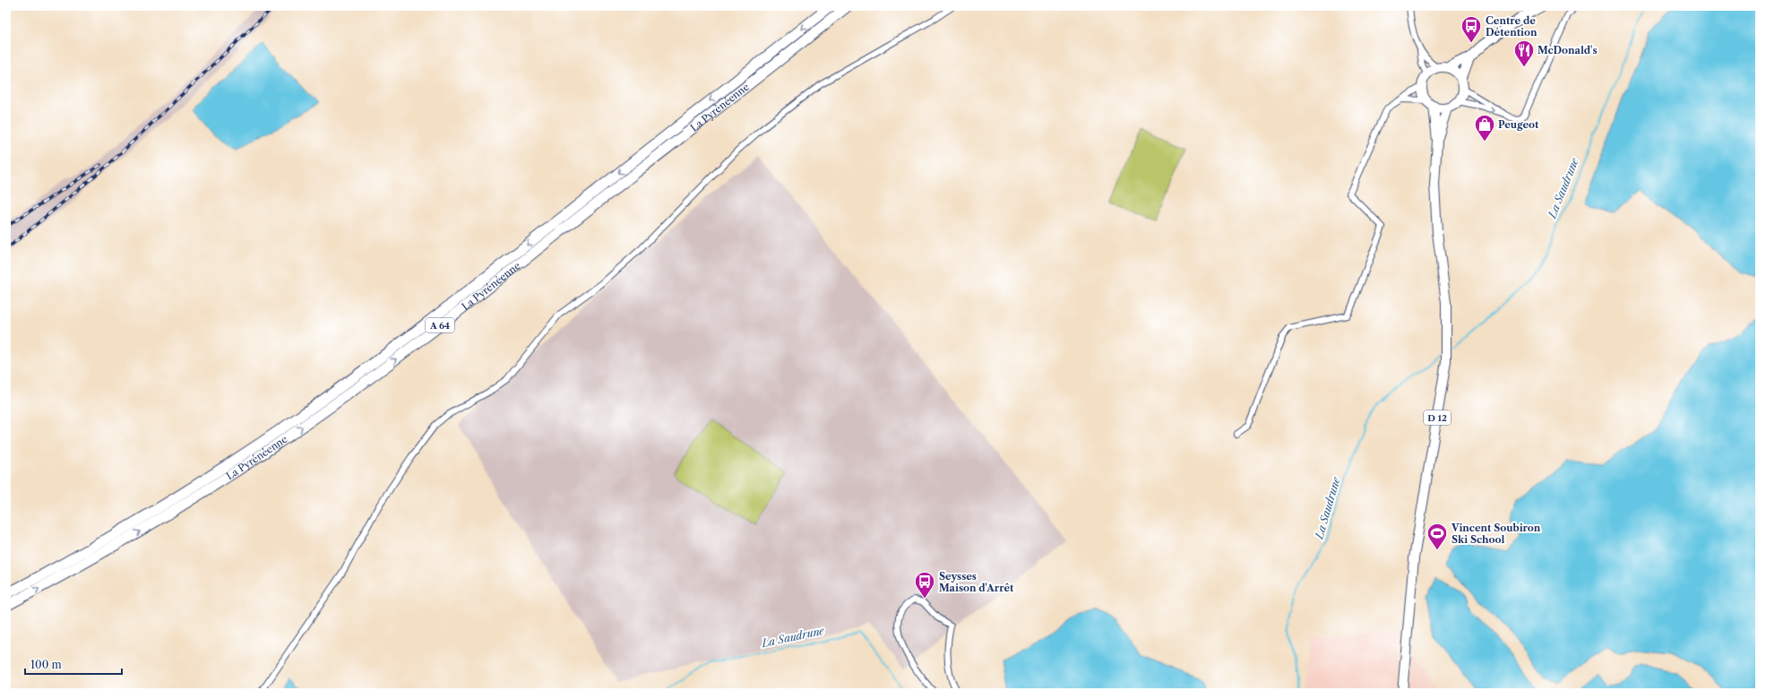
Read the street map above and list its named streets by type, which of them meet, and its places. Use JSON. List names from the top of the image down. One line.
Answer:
{"streets":{"highway":["La Pyrénéenne","A 64"],"main road":["D 12"]},"water":["La Saudrune"],"places":{"bus stop":["Centre de Détention","Seysses Maison d'Arrêt"],"restaurant":["McDonald's"],"shop":["Peugeot"],"sports":["Vincent Soubiron Ski School"]},"scale_bar":"100 m"}
